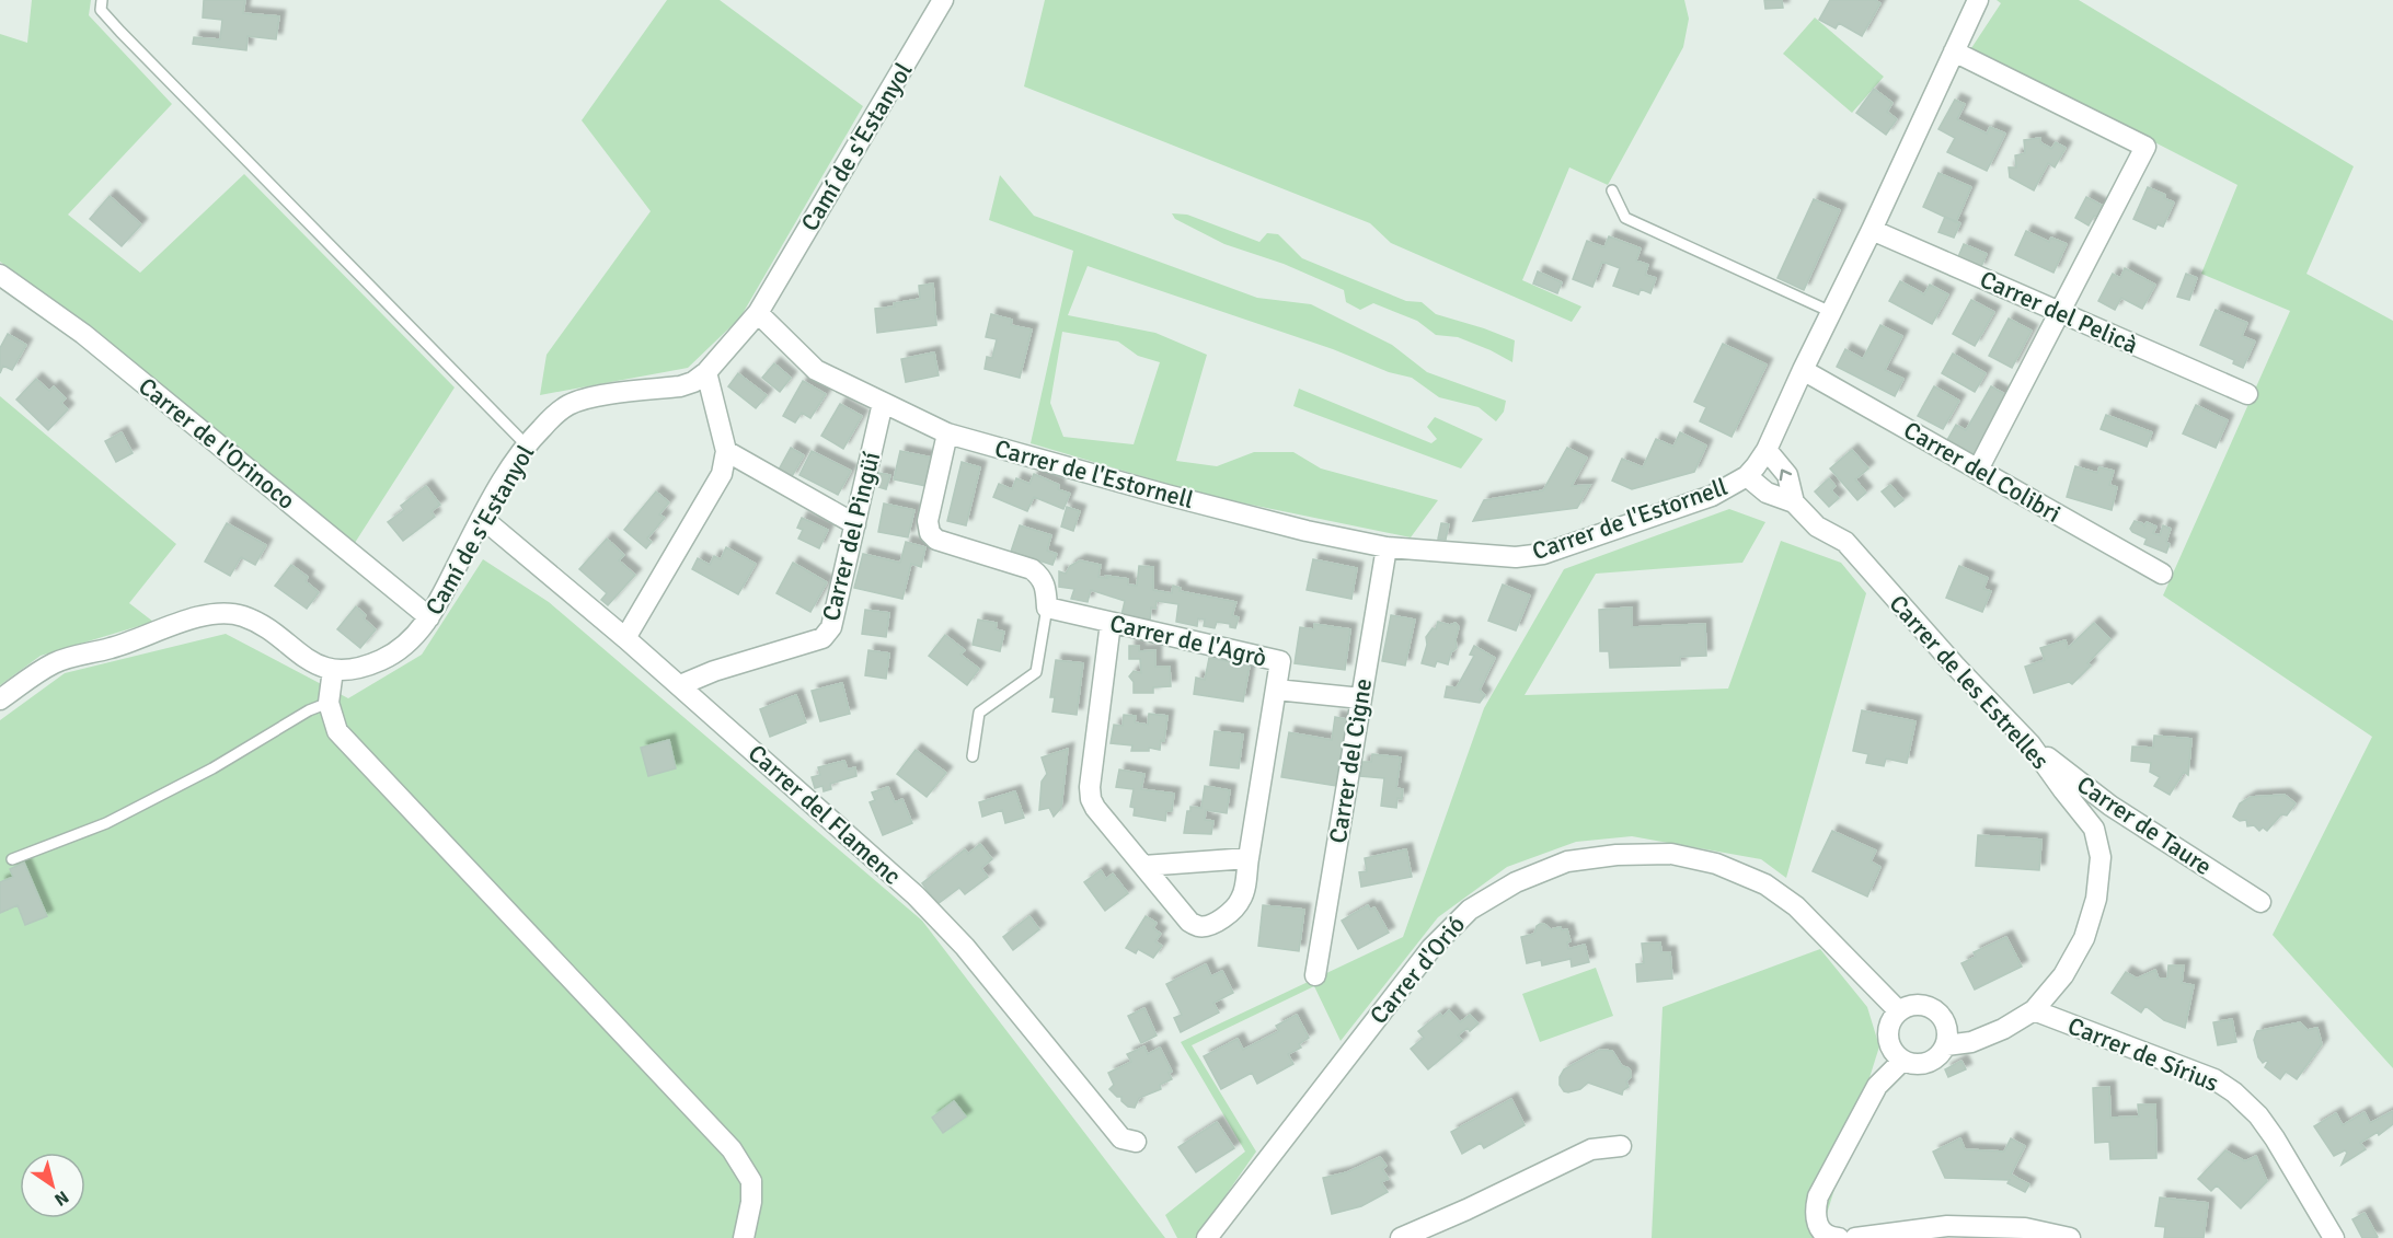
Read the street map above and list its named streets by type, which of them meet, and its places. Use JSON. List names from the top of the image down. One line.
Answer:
{"streets":{"street":["Camí de s'Estanyol","Carrer del Pelicà","Carrer de l'Orinoco","Carrer del Colibri","Carrer de l'Estornell","Carrer del Pingüí","Carrer de l'Agrò","Carrer de les Estrelles","Carrer del Cigne","Carrer del Flamenc","Carrer de Taure","Carrer d'Orió","Carrer de Sírius"]},"crossings":[["Camí de s'Estanyol","Carrer de l'Orinoco"],["Camí de s'Estanyol","Carrer de l'Estornell"],["Camí de s'Estanyol","Carrer del Flamenc"],["Carrer del Pelicà","Carrer de l'Estornell"],["Carrer del Colibri","Carrer de l'Estornell"],["Carrer de l'Estornell","Carrer del Pingüí"],["Carrer de l'Estornell","Carrer de les Estrelles"],["Carrer de l'Estornell","Carrer del Cigne"],["Carrer del Pingüí","Carrer del Flamenc"],["Carrer de les Estrelles","Carrer de Taure"],["Carrer de les Estrelles","Carrer d'Orió"],["Carrer de les Estrelles","Carrer de Sírius"]],"north":"bottom right"}
